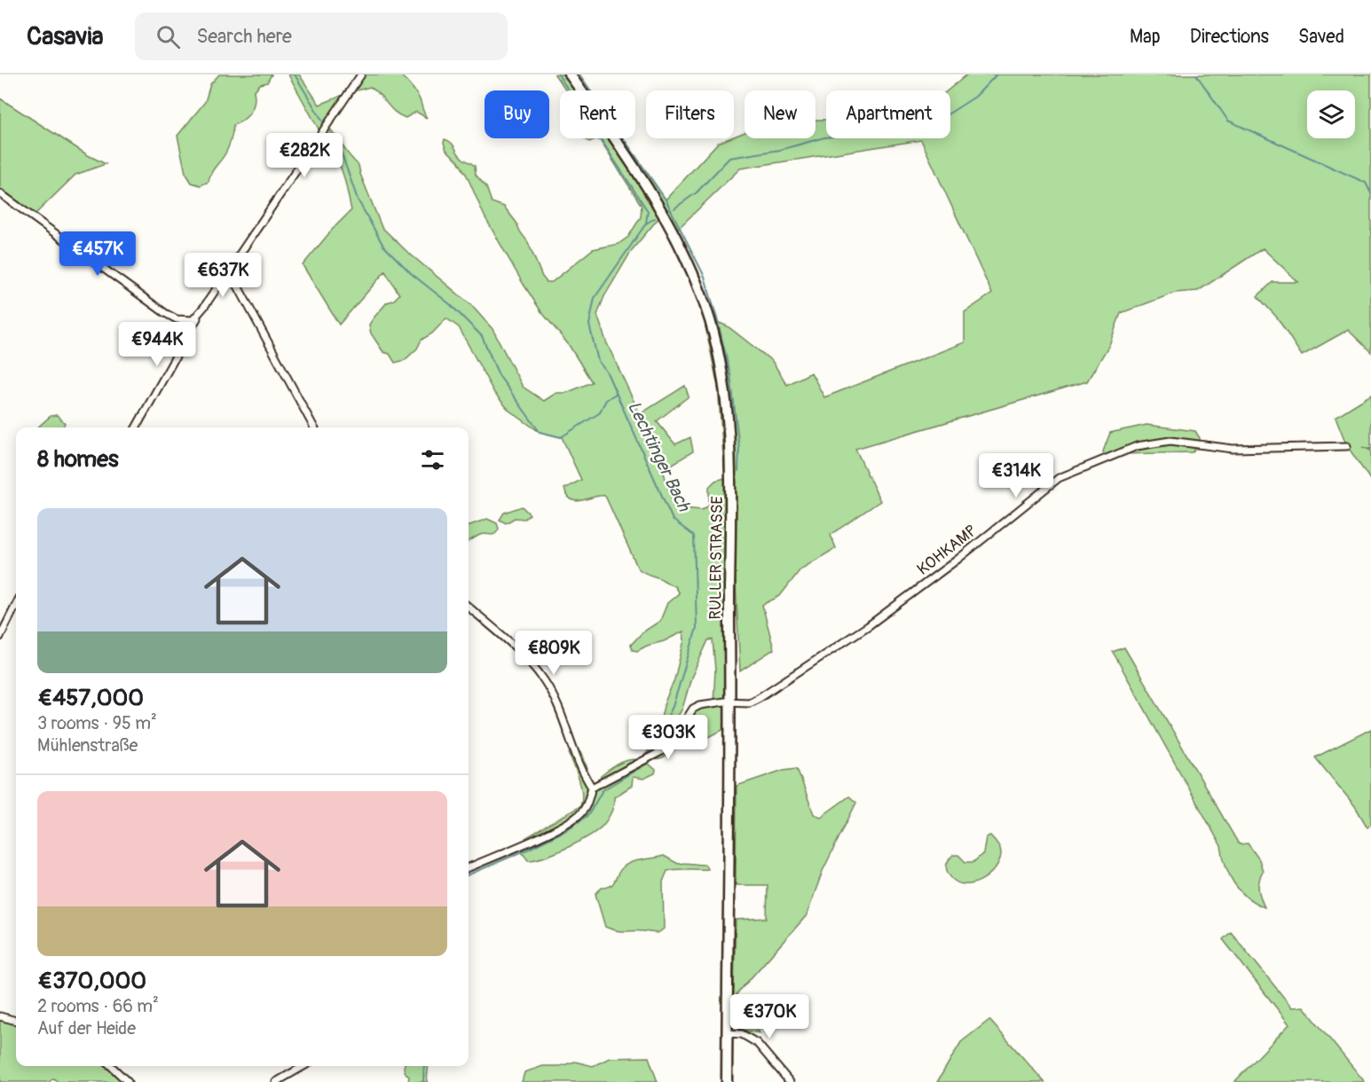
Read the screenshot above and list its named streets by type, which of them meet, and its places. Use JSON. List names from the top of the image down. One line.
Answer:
{"streets":{"main road":["RULLER STRASSE"],"street":["KOHKAMP"]},"crossings":[["KOHKAMP","RULLER STRASSE"]],"water":["Lechtinger Bach"],"page":{"header":"Casavia","search":"Search here","nav":["Map","Directions","Saved"],"chip":["Buy","Rent","Filters","New","Apartment"],"price":["€282K","€457K","€637K","€944K","€314K","€809K","€303K","€370K"],"heading":"8 homes","list":[{"name":"€457,000","note":"3 rooms · 95 m² · Mühlenstraße"},{"name":"€370,000","note":"2 rooms · 66 m² · Auf der Heide"}]}}
